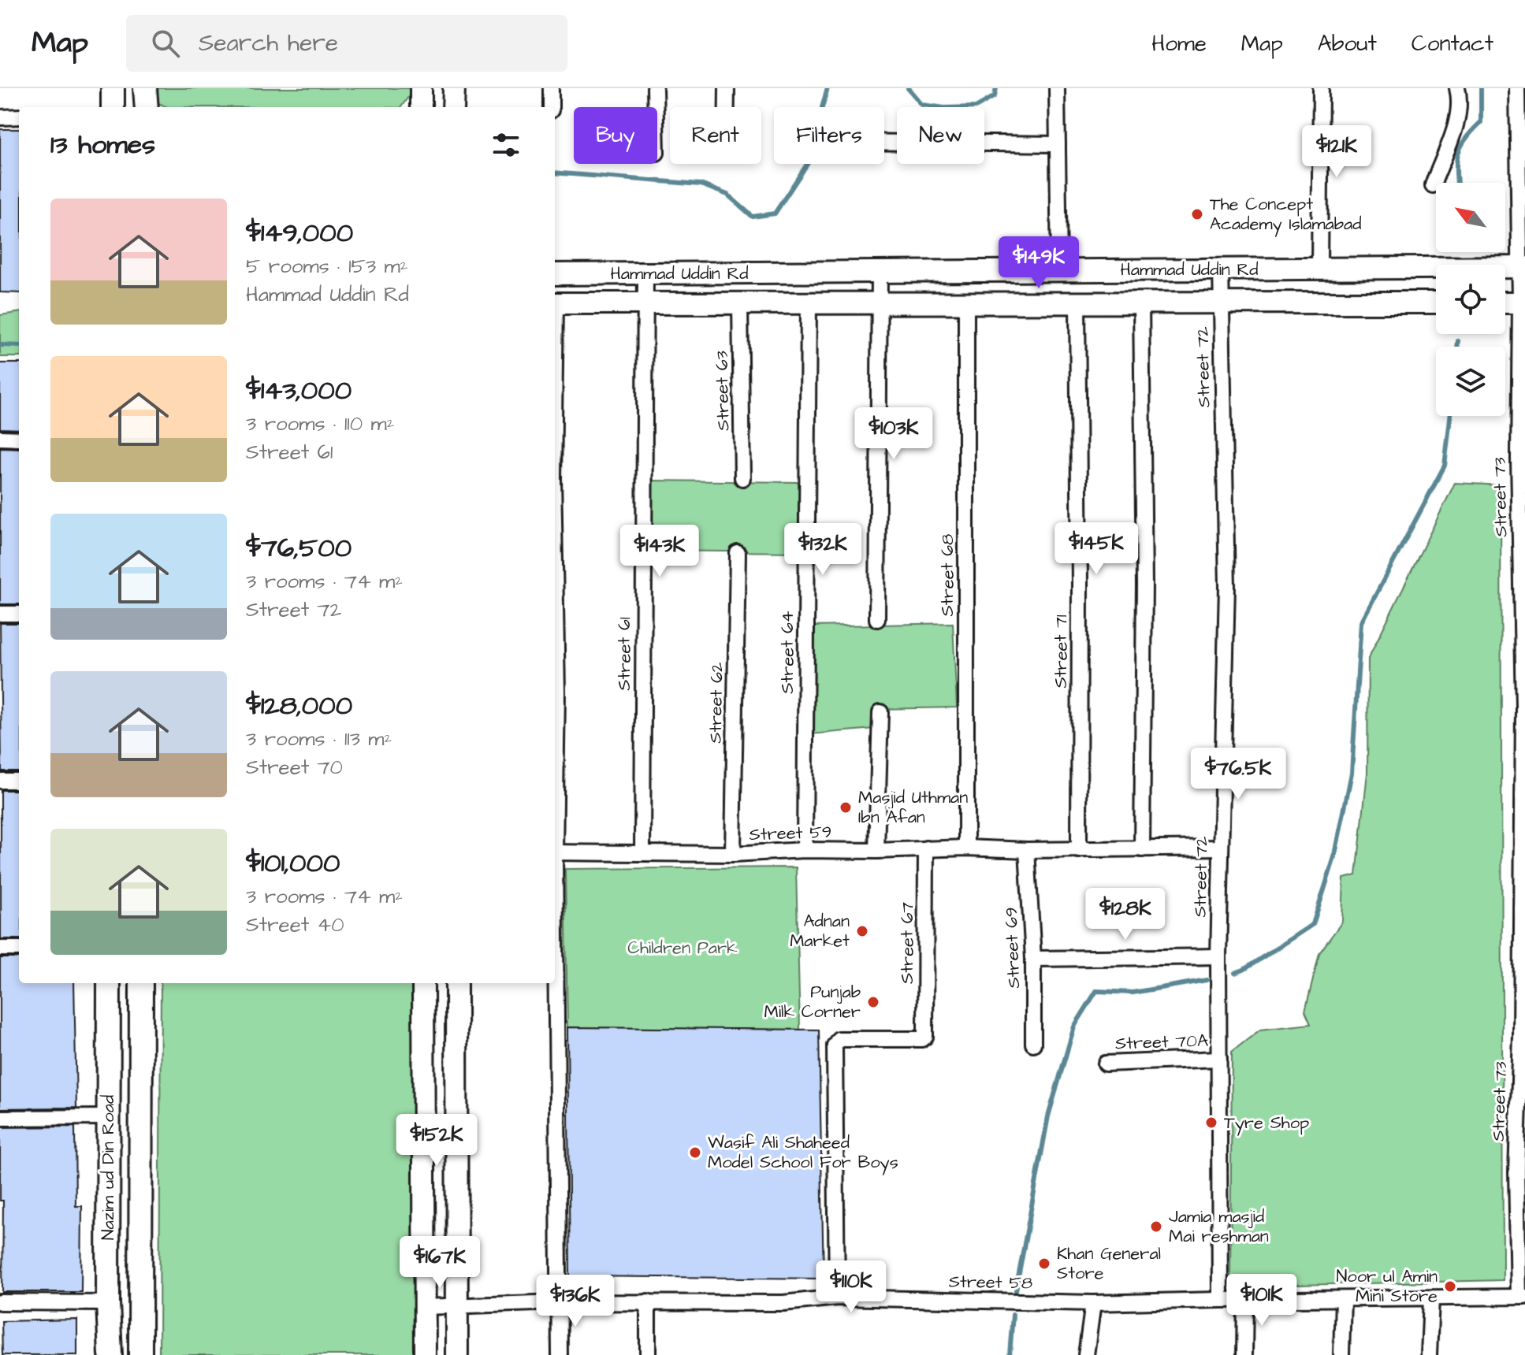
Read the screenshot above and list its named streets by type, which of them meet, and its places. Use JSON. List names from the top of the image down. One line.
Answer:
{"streets":{"main road":["Nazim ud Din Road"],"street":["Hammad Uddin Rd","Street 72","Street 63","Street 73","Street 68","Street 71","Street 64","Street 61","Street 62","Street 59","Street 67","Street 69","Street 70A","Street 58"]},"crossings":[["Hammad Uddin Rd","Street 72"],["Hammad Uddin Rd","Street 63"],["Hammad Uddin Rd","Street 73"],["Hammad Uddin Rd","Street 68"],["Hammad Uddin Rd","Street 71"],["Hammad Uddin Rd","Street 64"],["Hammad Uddin Rd","Street 61"],["Street 72","Street 59"],["Street 72","Street 70A"],["Street 72","Street 58"],["Street 73","Street 58"],["Street 68","Street 59"],["Street 71","Street 59"],["Street 64","Street 59"],["Street 61","Street 59"],["Street 62","Street 59"],["Street 59","Street 67"],["Street 59","Street 69"],["Street 67","Street 58"]],"parks":["Children Park"],"places":["The Concept Academy Islamabad","Masjid Uthman Ibn Afan","Adnan Market","Punjab Milk Corner","Tyre Shop","Wasif Ali Shaheed Model School For Boys","Jamia masjid Mai reshman","Khan General Store","Noor ul Amin Mini Store"],"north":"top left","page":{"header":"Map","search":"Search here","nav":["Home","Map","About","Contact"],"chip":["Buy","Rent","Filters","New"],"heading":"13 homes","price":["$121K","$149K","$103K","$145K","$132K","$143K","$76.5K","$128K","$152K","$167K","$110K","$101K","$136K"],"list":[{"name":"$149,000","note":"5 rooms · 153 m² · Hammad Uddin Rd"},{"name":"$143,000","note":"3 rooms · 110 m² · Street 61"},{"name":"$76,500","note":"3 rooms · 74 m² · Street 72"},{"name":"$128,000","note":"3 rooms · 113 m² · Street 70"},{"name":"$101,000","note":"3 rooms · 74 m² · Street 40"}]}}
